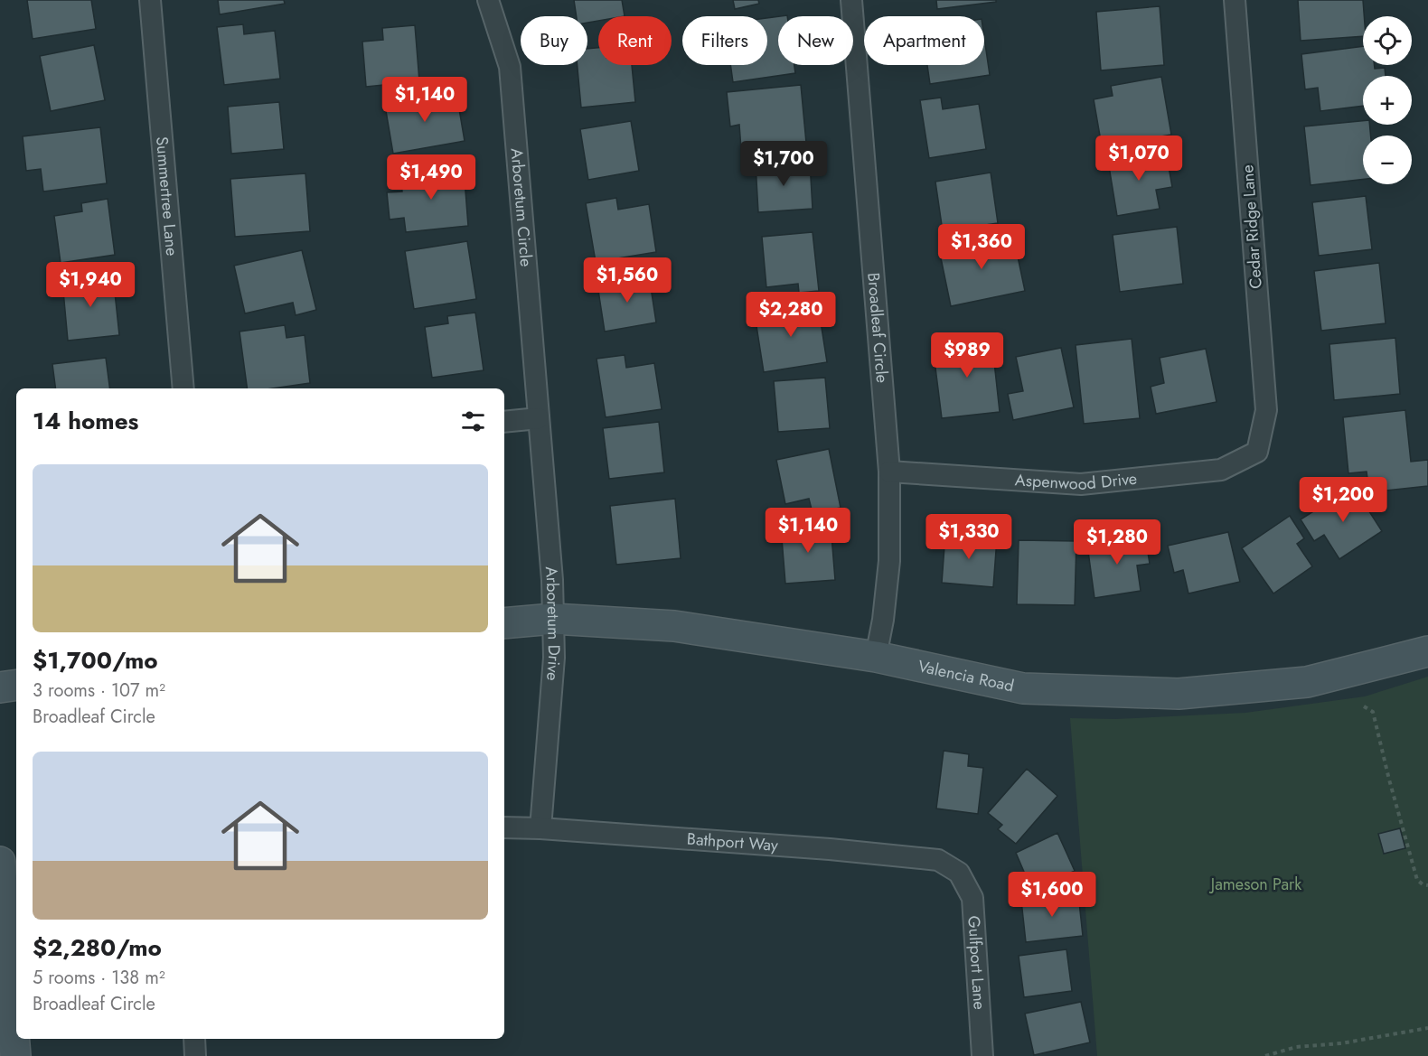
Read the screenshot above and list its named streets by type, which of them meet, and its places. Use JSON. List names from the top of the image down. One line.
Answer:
{"streets":{"street":["Summertree Lane","Arboretum Circle","Cedar Ridge Lane","Broadleaf Circle","Aspenwood Drive","Arboretum Drive","Valencia Road","Bathport Way","Gulfport Lane"]},"crossings":[["Arboretum Circle","Arboretum Drive"],["Cedar Ridge Lane","Aspenwood Drive"],["Broadleaf Circle","Aspenwood Drive"],["Broadleaf Circle","Valencia Road"],["Arboretum Drive","Valencia Road"],["Arboretum Drive","Bathport Way"],["Bathport Way","Gulfport Lane"]],"parks":["Jameson Park"],"page":{"map_buttons":["+","−"],"chip":["Buy","Rent","Filters","New","Apartment"],"price":["$1,140","$1,070","$1,700","$1,490","$1,360","$1,560","$1,940","$2,280","$989","$1,200","$1,140","$1,330","$1,280","$1,600"],"heading":"14 homes","list":[{"name":"$1,700/mo","note":"3 rooms · 107 m² · Broadleaf Circle"},{"name":"$2,280/mo","note":"5 rooms · 138 m² · Broadleaf Circle"}]}}
